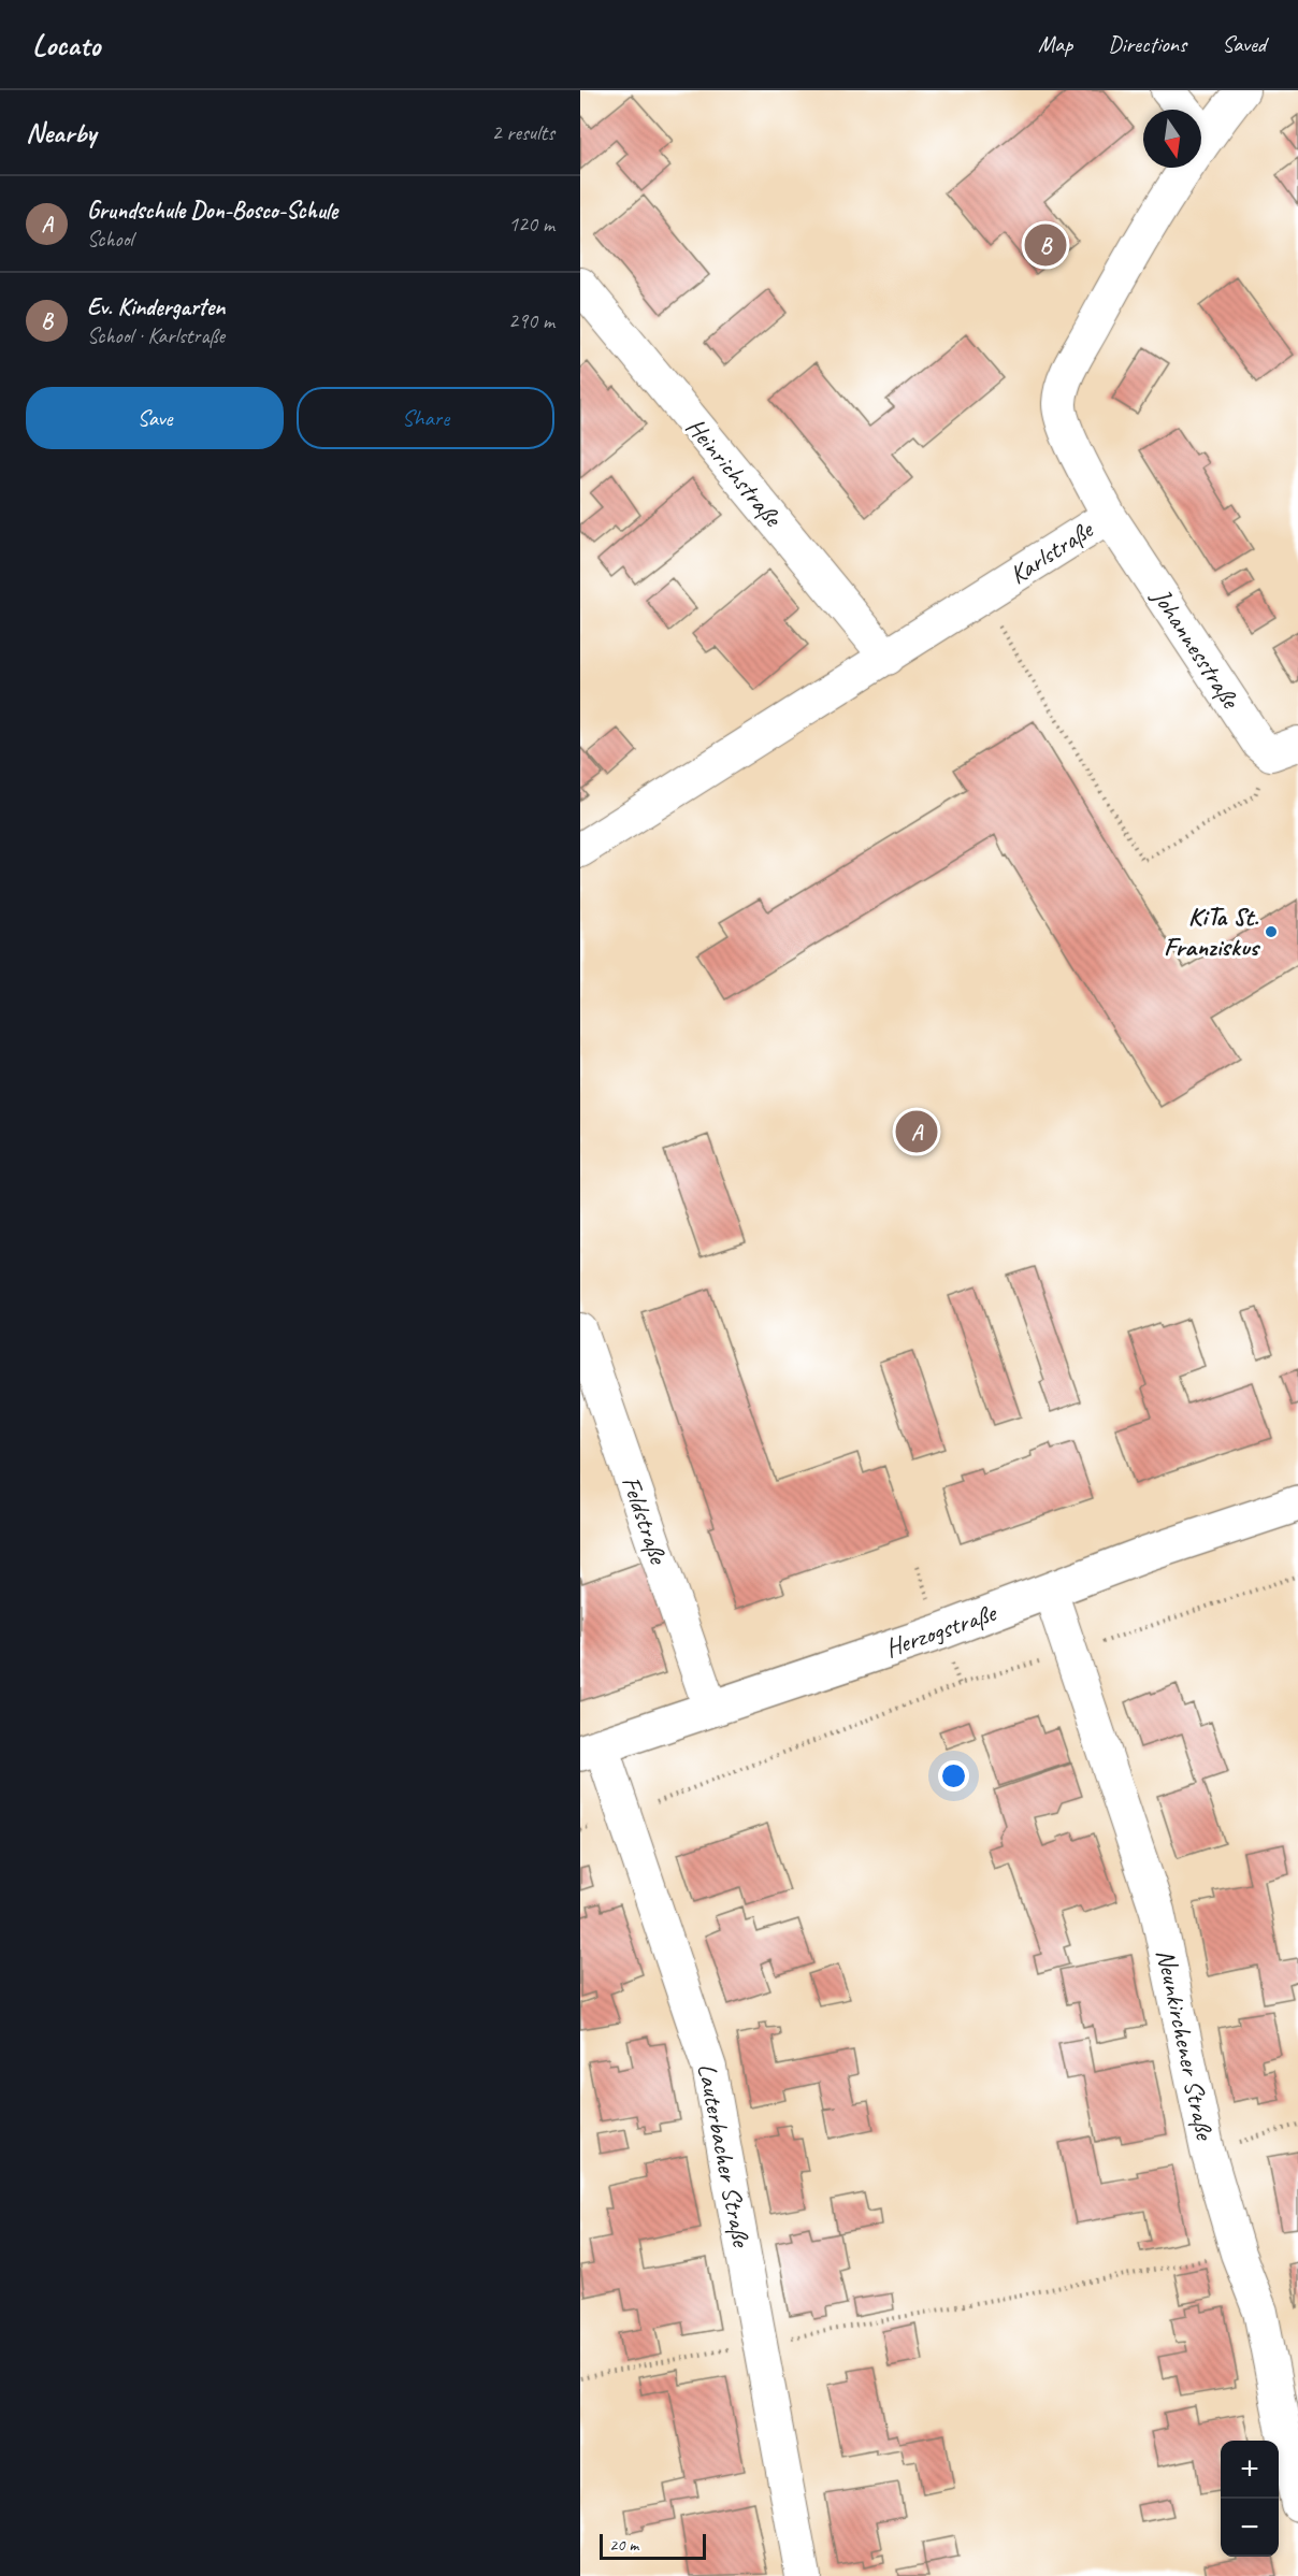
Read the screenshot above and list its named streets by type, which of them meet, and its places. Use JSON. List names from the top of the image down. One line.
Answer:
{"streets":{"street":["Heinrichstraße","Karlstraße","Johannesstraße","Feldstraße","Herzogstraße","Neunkirchener Straße","Lauterbacher Straße"]},"crossings":[["Heinrichstraße","Karlstraße"],["Karlstraße","Johannesstraße"],["Feldstraße","Herzogstraße"],["Herzogstraße","Neunkirchener Straße"],["Herzogstraße","Lauterbacher Straße"]],"places":["KiTa St. Franziskus"],"scale_bar":"20 m","north":"bottom","page":{"header":"Locato","nav":["Map","Directions","Saved"],"heading":["Nearby","2 results"],"list":[{"mark":"A","name":"Grundschule Don-Bosco-Schule","note":"School","value":"120 m"},{"mark":"B","name":"Ev. Kindergarten","note":"School · Karlstraße","value":"290 m"}],"pins":["B","A"],"buttons":["Save","Share"],"map_buttons":["+","−"],"scale":"20 m"}}
